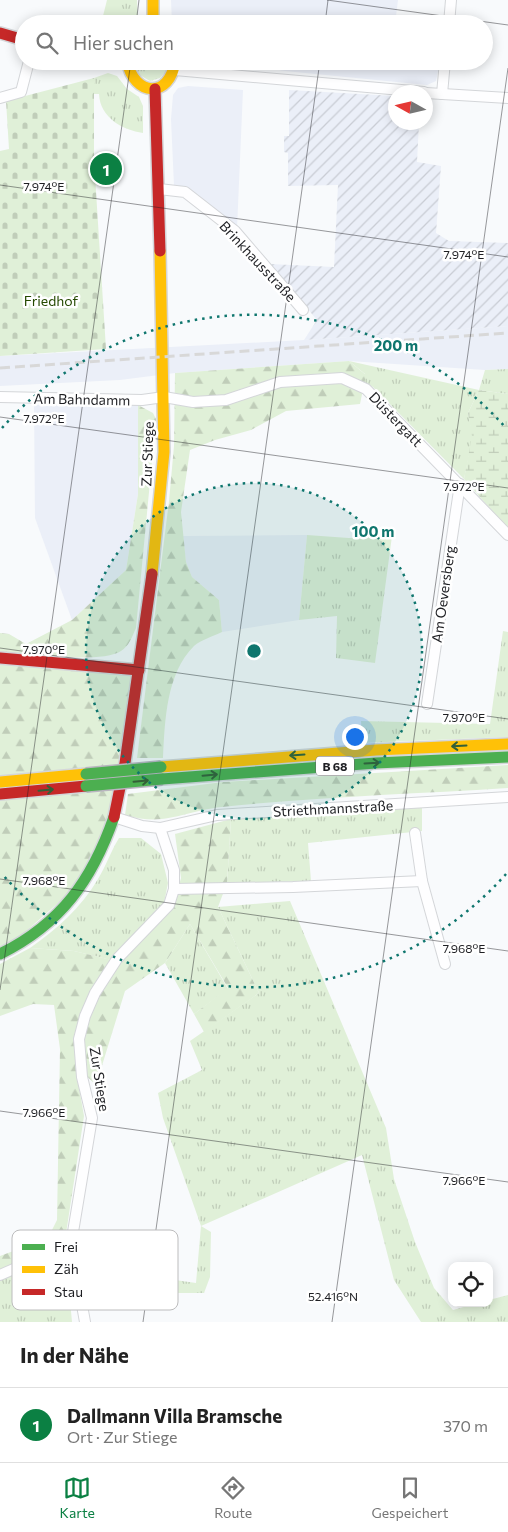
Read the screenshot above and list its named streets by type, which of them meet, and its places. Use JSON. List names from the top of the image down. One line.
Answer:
{"streets":{"main road":["Zur Stiege","B 68"],"street":["Brinkhausstraße","Am Bahndamm","Düstergatt","Am Oeversberg","Striethmannstraße"]},"crossings":[["Brinkhausstraße","Zur Stiege"],["Am Bahndamm","Düstergatt"],["Am Bahndamm","Zur Stiege"],["Düstergatt","Zur Stiege"],["Düstergatt","Am Oeversberg"],["Zur Stiege","Striethmannstraße"]],"parks":["Friedhof"],"legend":["Frei","Zäh","Stau"],"north":"left","page":{"search":"Hier suchen","pins":"1","heading":"In der Nähe","list":[{"mark":"1","name":"Dallmann Villa Bramsche","note":"Ort · Zur Stiege","value":"370 m"}],"nav":["Karte","Route","Gespeichert"]},"coordinates":["7.974°E","7.972°E","7.970°E","7.968°E","7.966°E","52.416°N"],"rings":["200 m","100 m"]}
